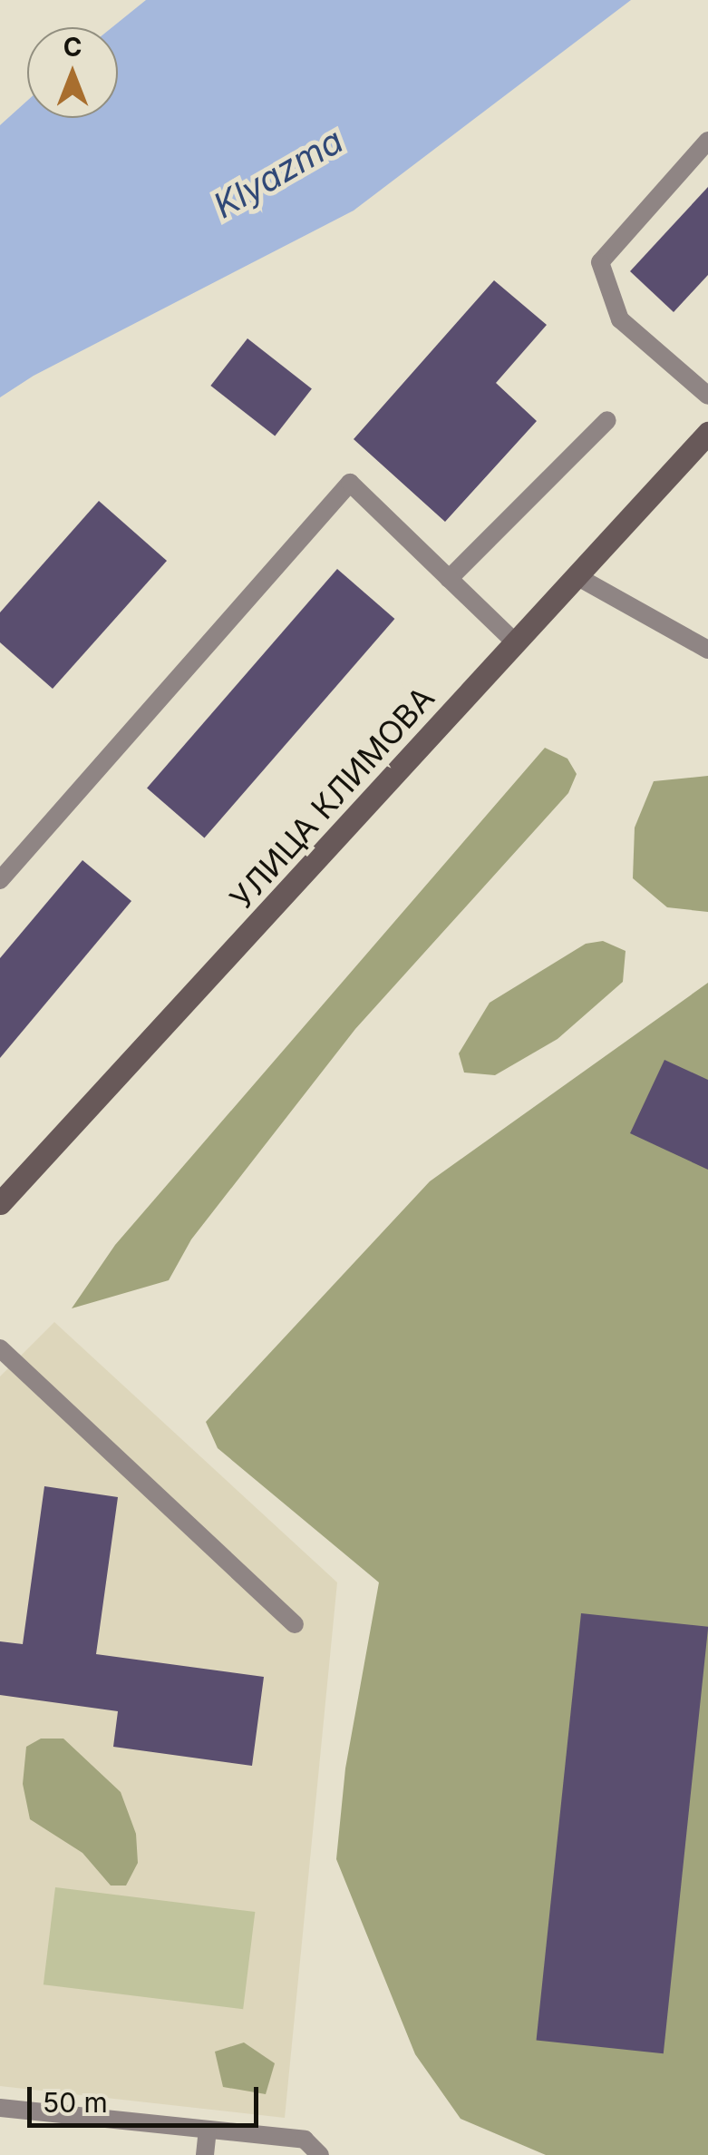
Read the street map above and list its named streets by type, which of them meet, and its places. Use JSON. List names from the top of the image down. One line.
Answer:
{"streets":{"main road":["УЛИЦА КЛИМОВА"]},"water":["Klyazma"],"scale_bar":"50 m","north":"top"}
